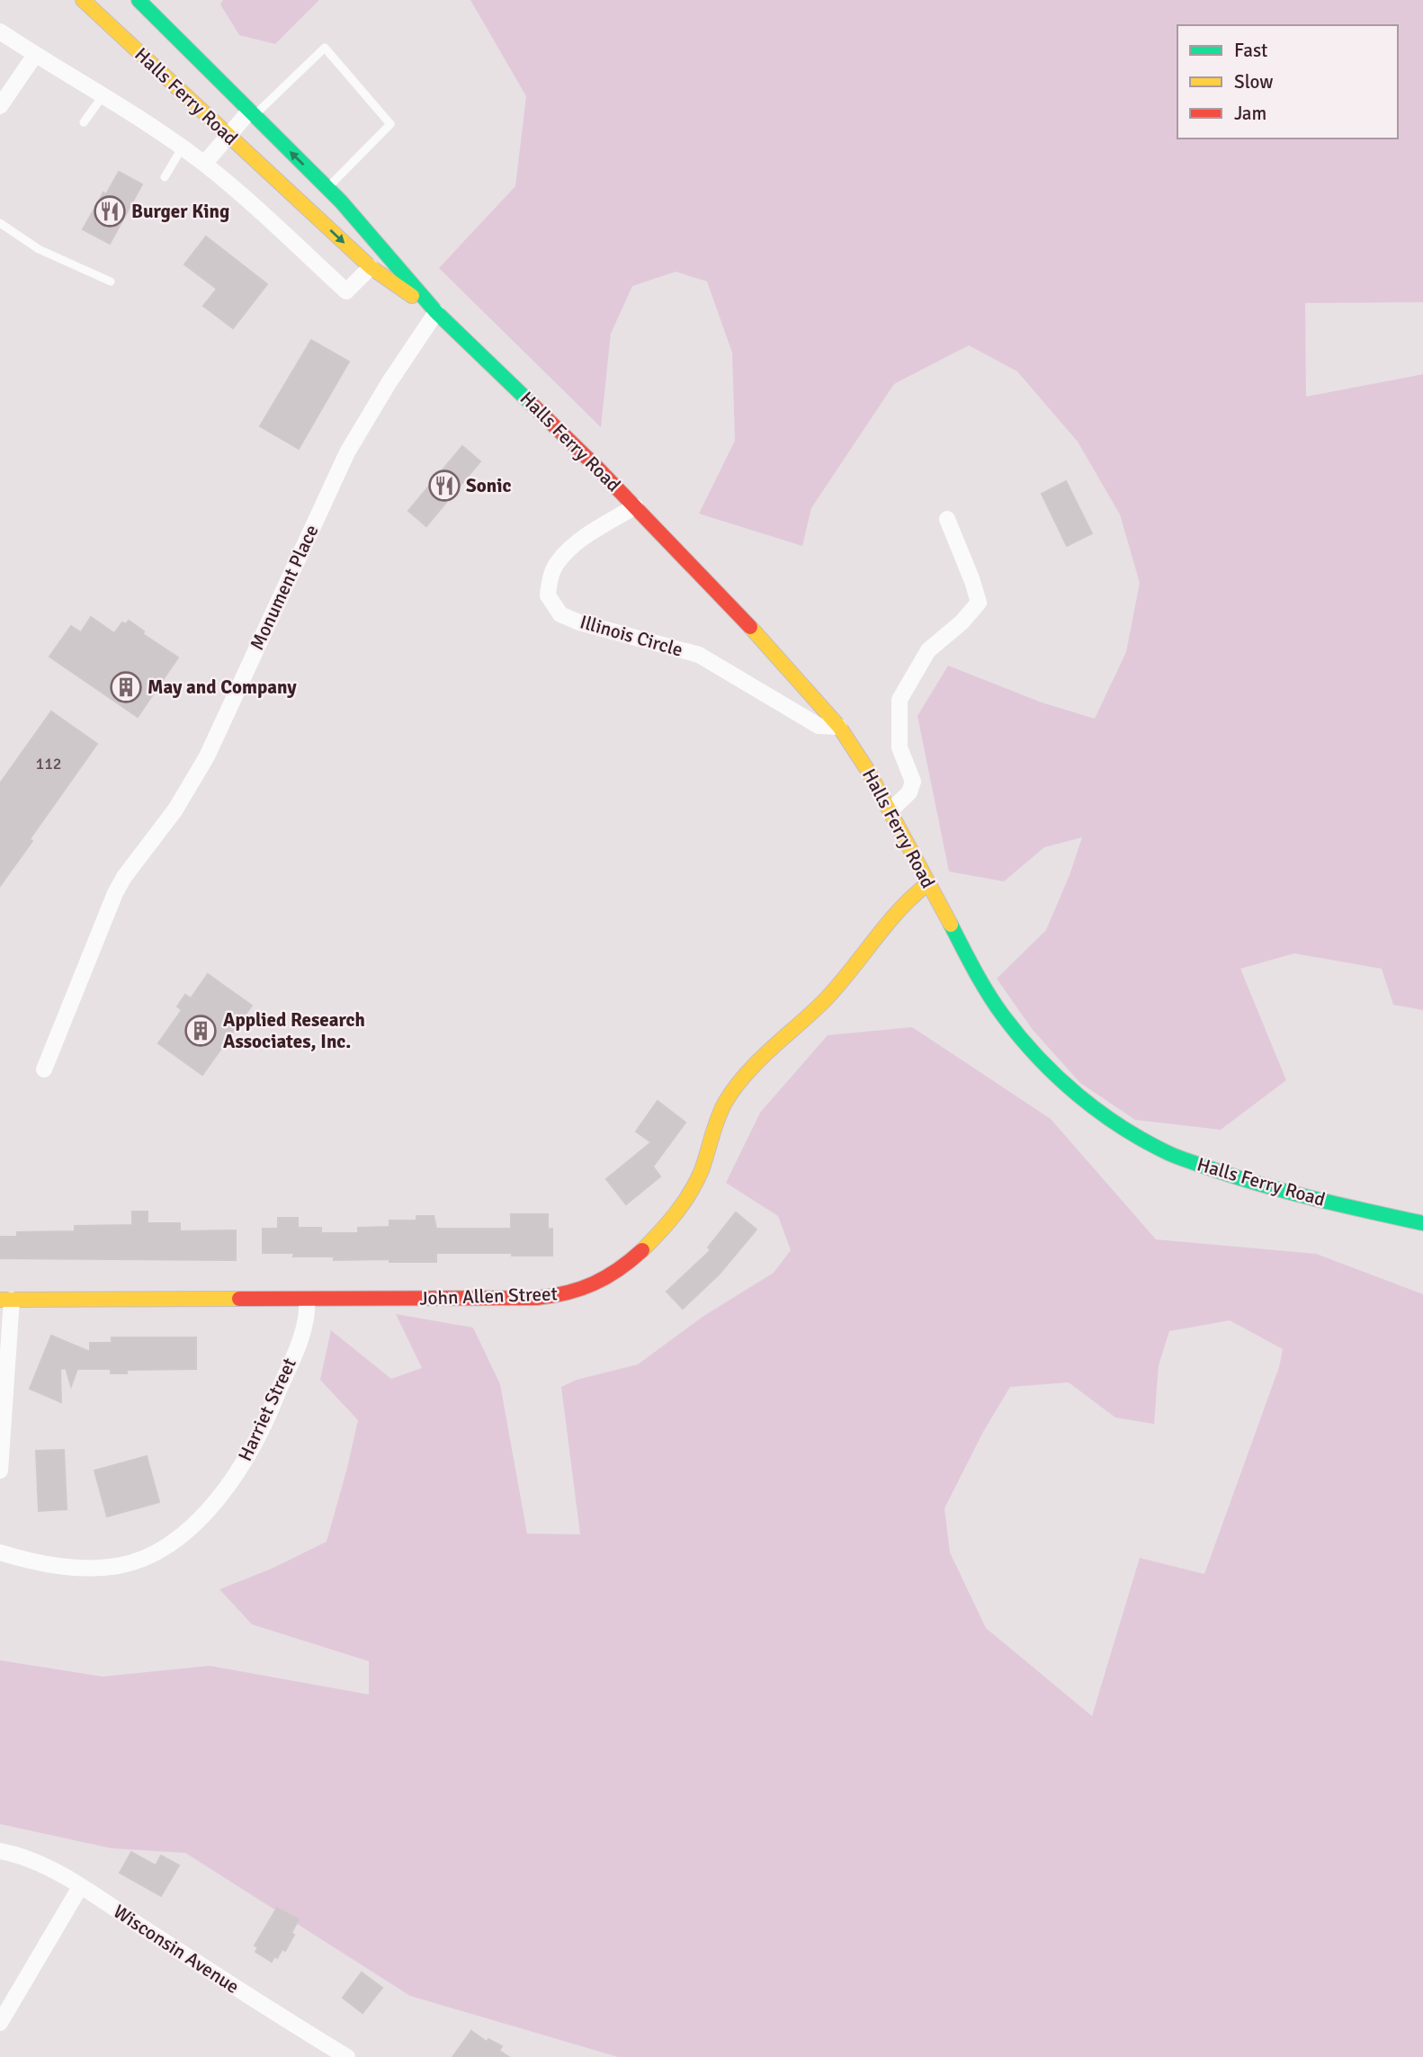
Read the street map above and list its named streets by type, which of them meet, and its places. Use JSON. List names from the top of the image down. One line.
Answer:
{"streets":{"street":["Halls Ferry Road","Monument Place","Illinois Circle","John Allen Street","Harriet Street","Wisconsin Avenue"]},"crossings":[["Halls Ferry Road","Monument Place"],["Halls Ferry Road","Illinois Circle"],["Halls Ferry Road","John Allen Street"],["John Allen Street","Harriet Street"]],"places":{"restaurant":["Burger King","Sonic"],"building":["May and Company","Applied Research Associates, Inc."]},"house_numbers":["112"],"legend":["Fast","Slow","Jam"]}
